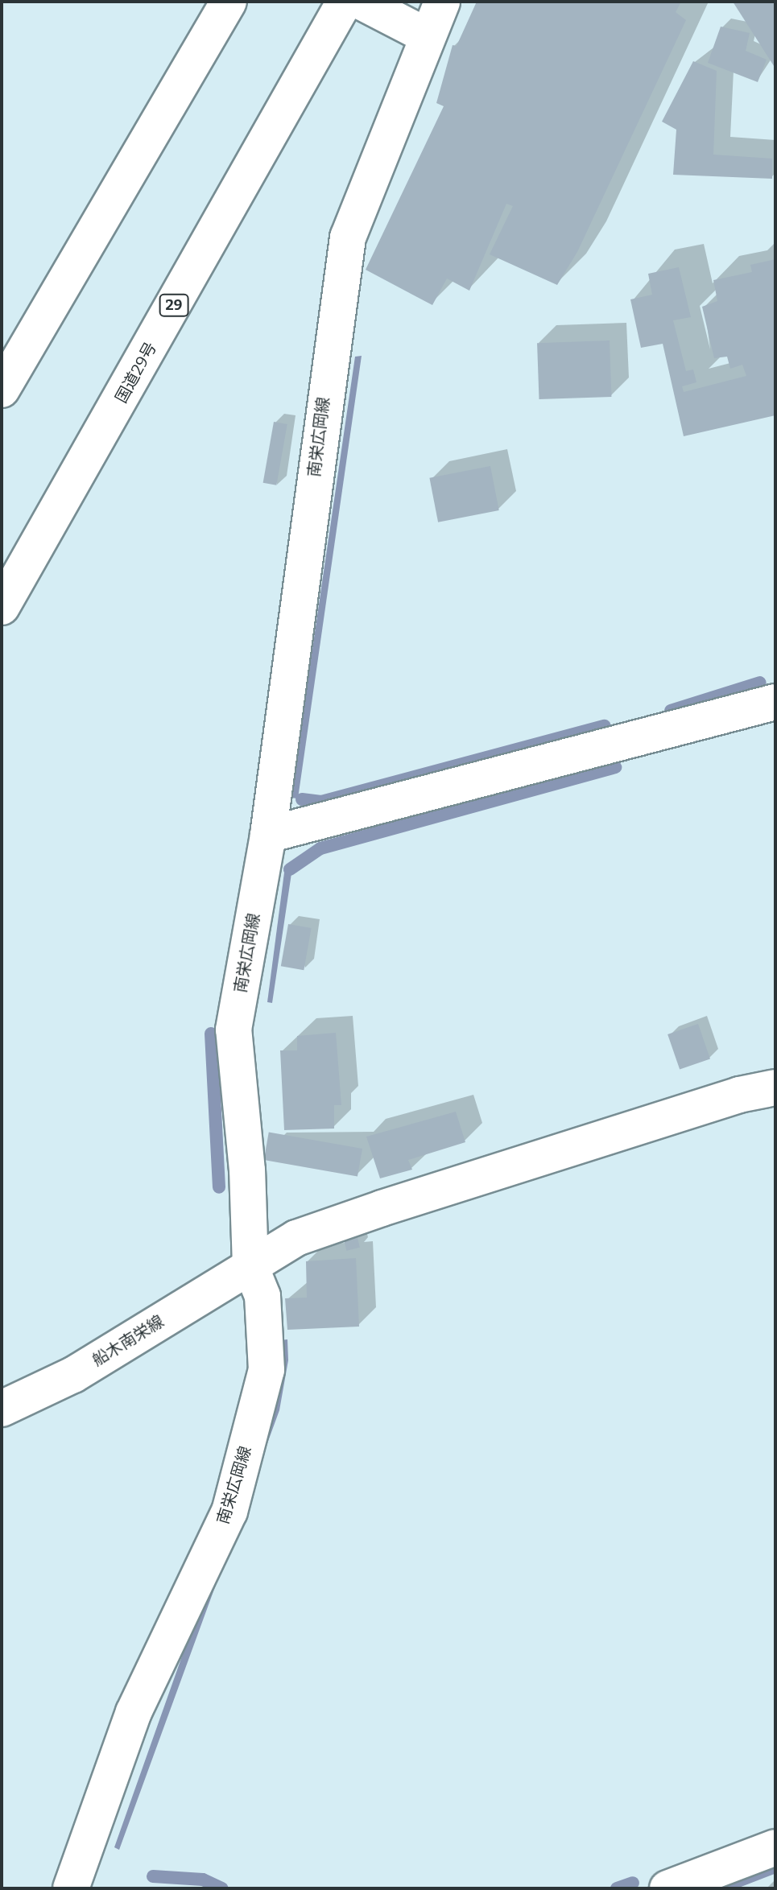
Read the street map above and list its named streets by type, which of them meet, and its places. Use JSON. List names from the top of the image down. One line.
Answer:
{"streets":{"main road":["29","国道29号","南栄広岡線","船木南栄線"]},"crossings":[["南栄広岡線","船木南栄線"]]}
